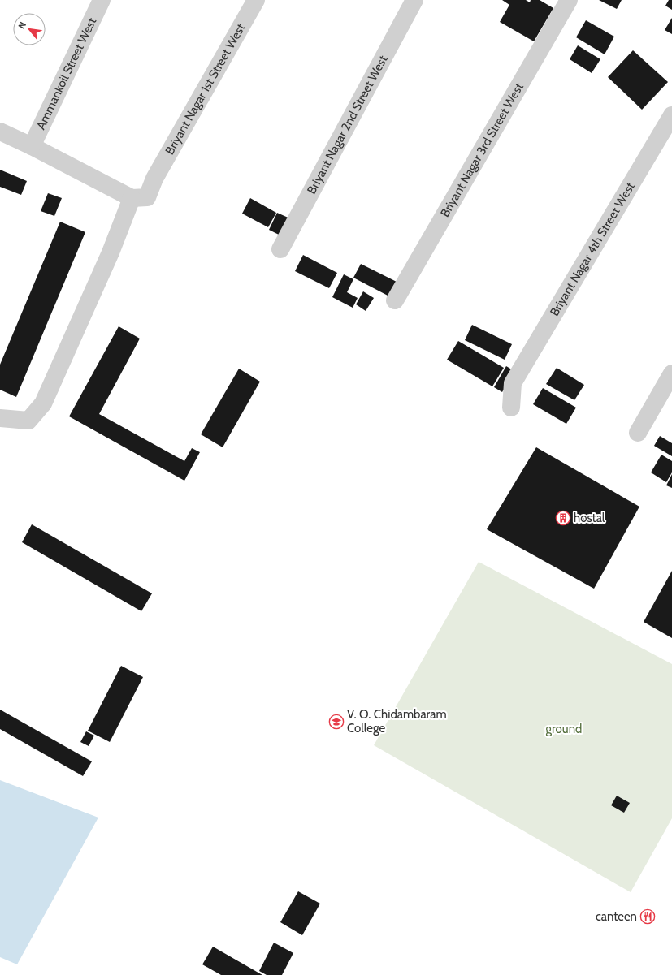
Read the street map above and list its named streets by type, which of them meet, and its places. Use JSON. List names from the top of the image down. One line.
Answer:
{"streets":{"street":["Ammankoil Street West","Briyant Nagar 1st Street West","Briyant Nagar 2nd Street West","Briyant Nagar 3rd Street West","Briyant Nagar 4th Street West"]},"parks":["ground"],"places":{"building":["hostal"],"school or university":["V. O. Chidambaram College"],"restaurant":["canteen"]},"north":"top left"}
